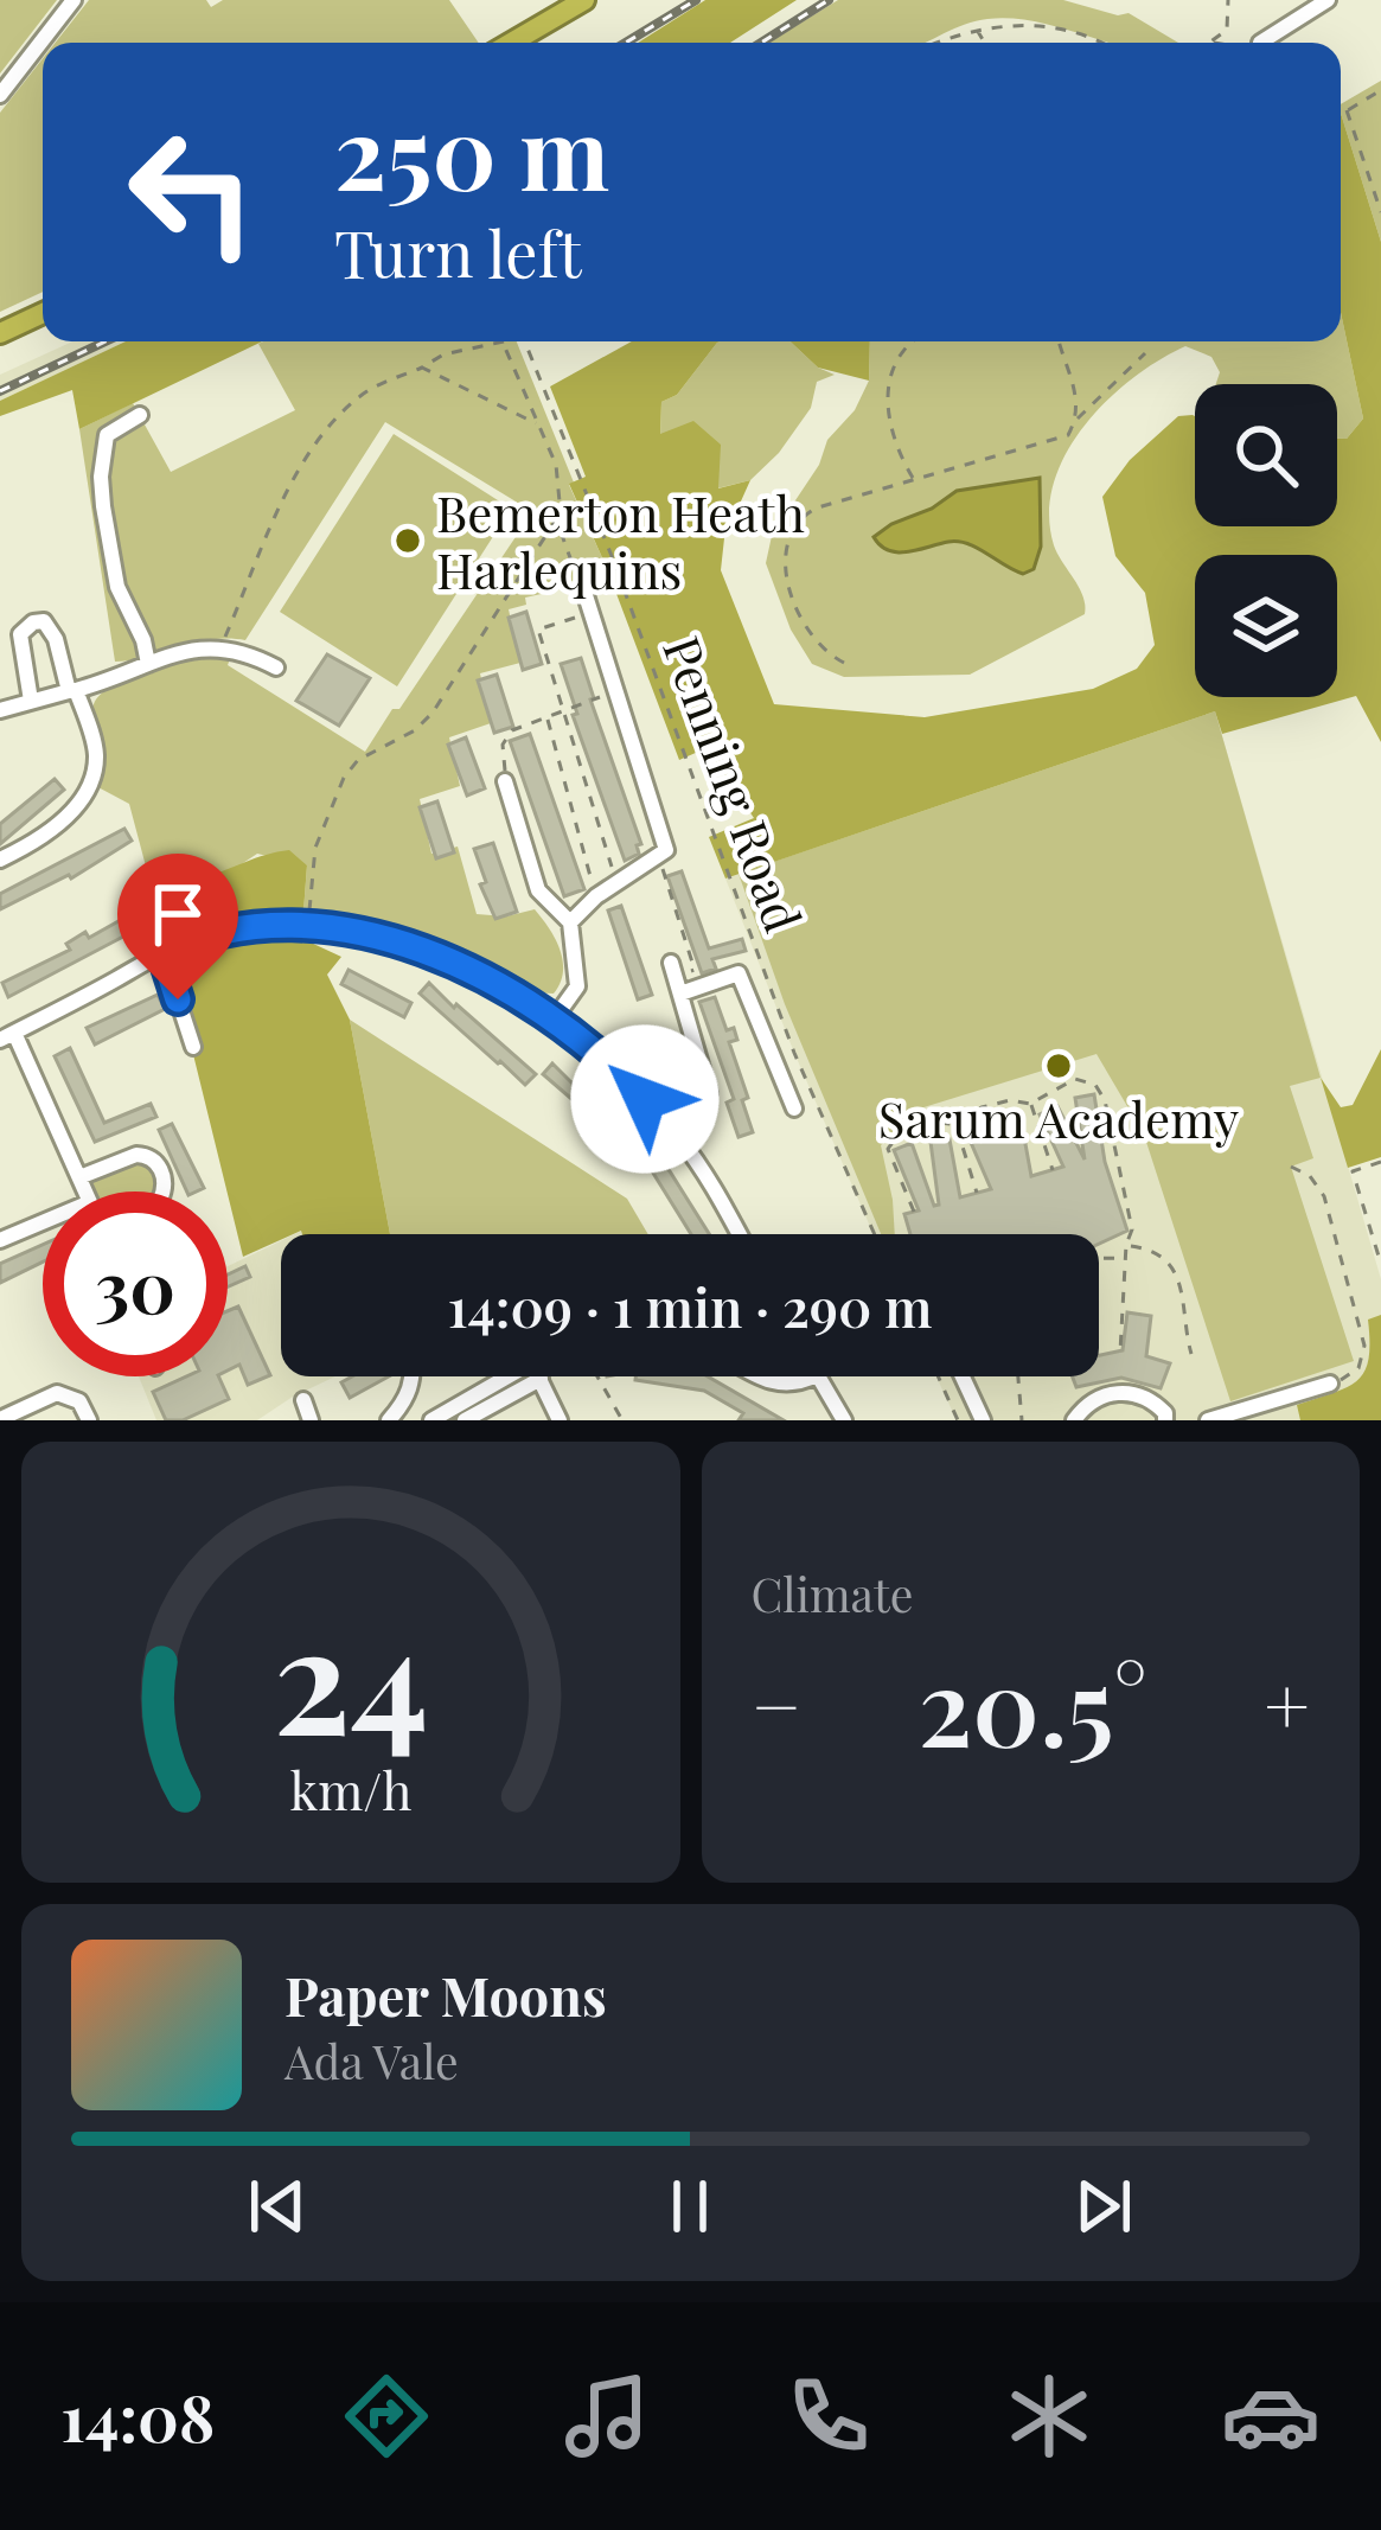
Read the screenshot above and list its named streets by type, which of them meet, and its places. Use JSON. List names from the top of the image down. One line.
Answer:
{"streets":{"path":["Penning Road"]},"places":["Bemerton Heath Harlequins","Sarum Academy"],"page":{"turn":["250 m","Turn left"],"limit":"30","trip":"14:09 · 1 min · 290 m","tile":"Climate","heat":["−","20.5°","+"],"song":["Paper Moons","Ada Vale"],"tabs":"14:08","gauge":["24","km/h"]}}
